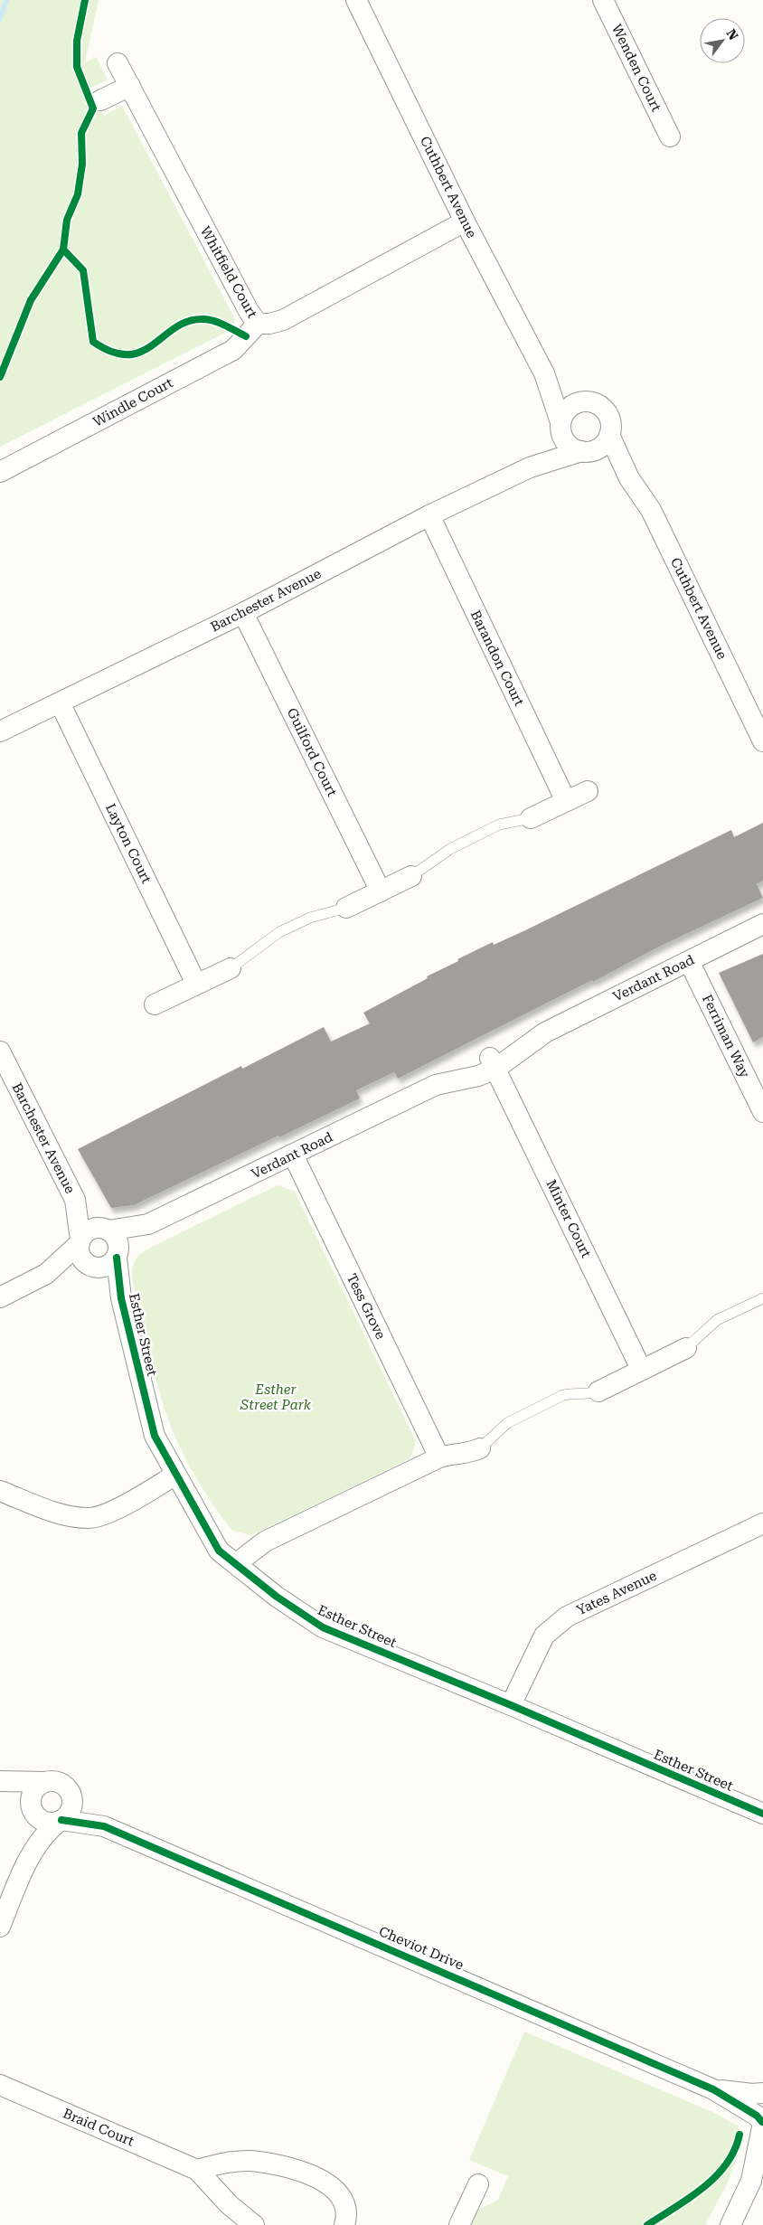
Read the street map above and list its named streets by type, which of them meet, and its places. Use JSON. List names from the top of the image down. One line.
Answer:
{"streets":{"street":["Wenden Court","Cuthbert Avenue","Whitfield Court","Windle Court","Barchester Avenue","Barandon Court","Guilford Court","Layton Court","Verdant Road","Ferriman Way","Minter Court","Tess Grove","Esther Street","Yates Avenue","Cheviot Drive","Braid Court"]},"crossings":[["Cuthbert Avenue","Whitfield Court"],["Cuthbert Avenue","Barchester Avenue"],["Whitfield Court","Windle Court"],["Barchester Avenue","Barandon Court"],["Barchester Avenue","Guilford Court"],["Barchester Avenue","Layton Court"],["Barchester Avenue","Verdant Road"],["Barchester Avenue","Esther Street"],["Verdant Road","Ferriman Way"],["Verdant Road","Minter Court"],["Verdant Road","Tess Grove"],["Verdant Road","Esther Street"],["Esther Street","Yates Avenue"]],"parks":["Esther Street Park"],"north":"top right"}
